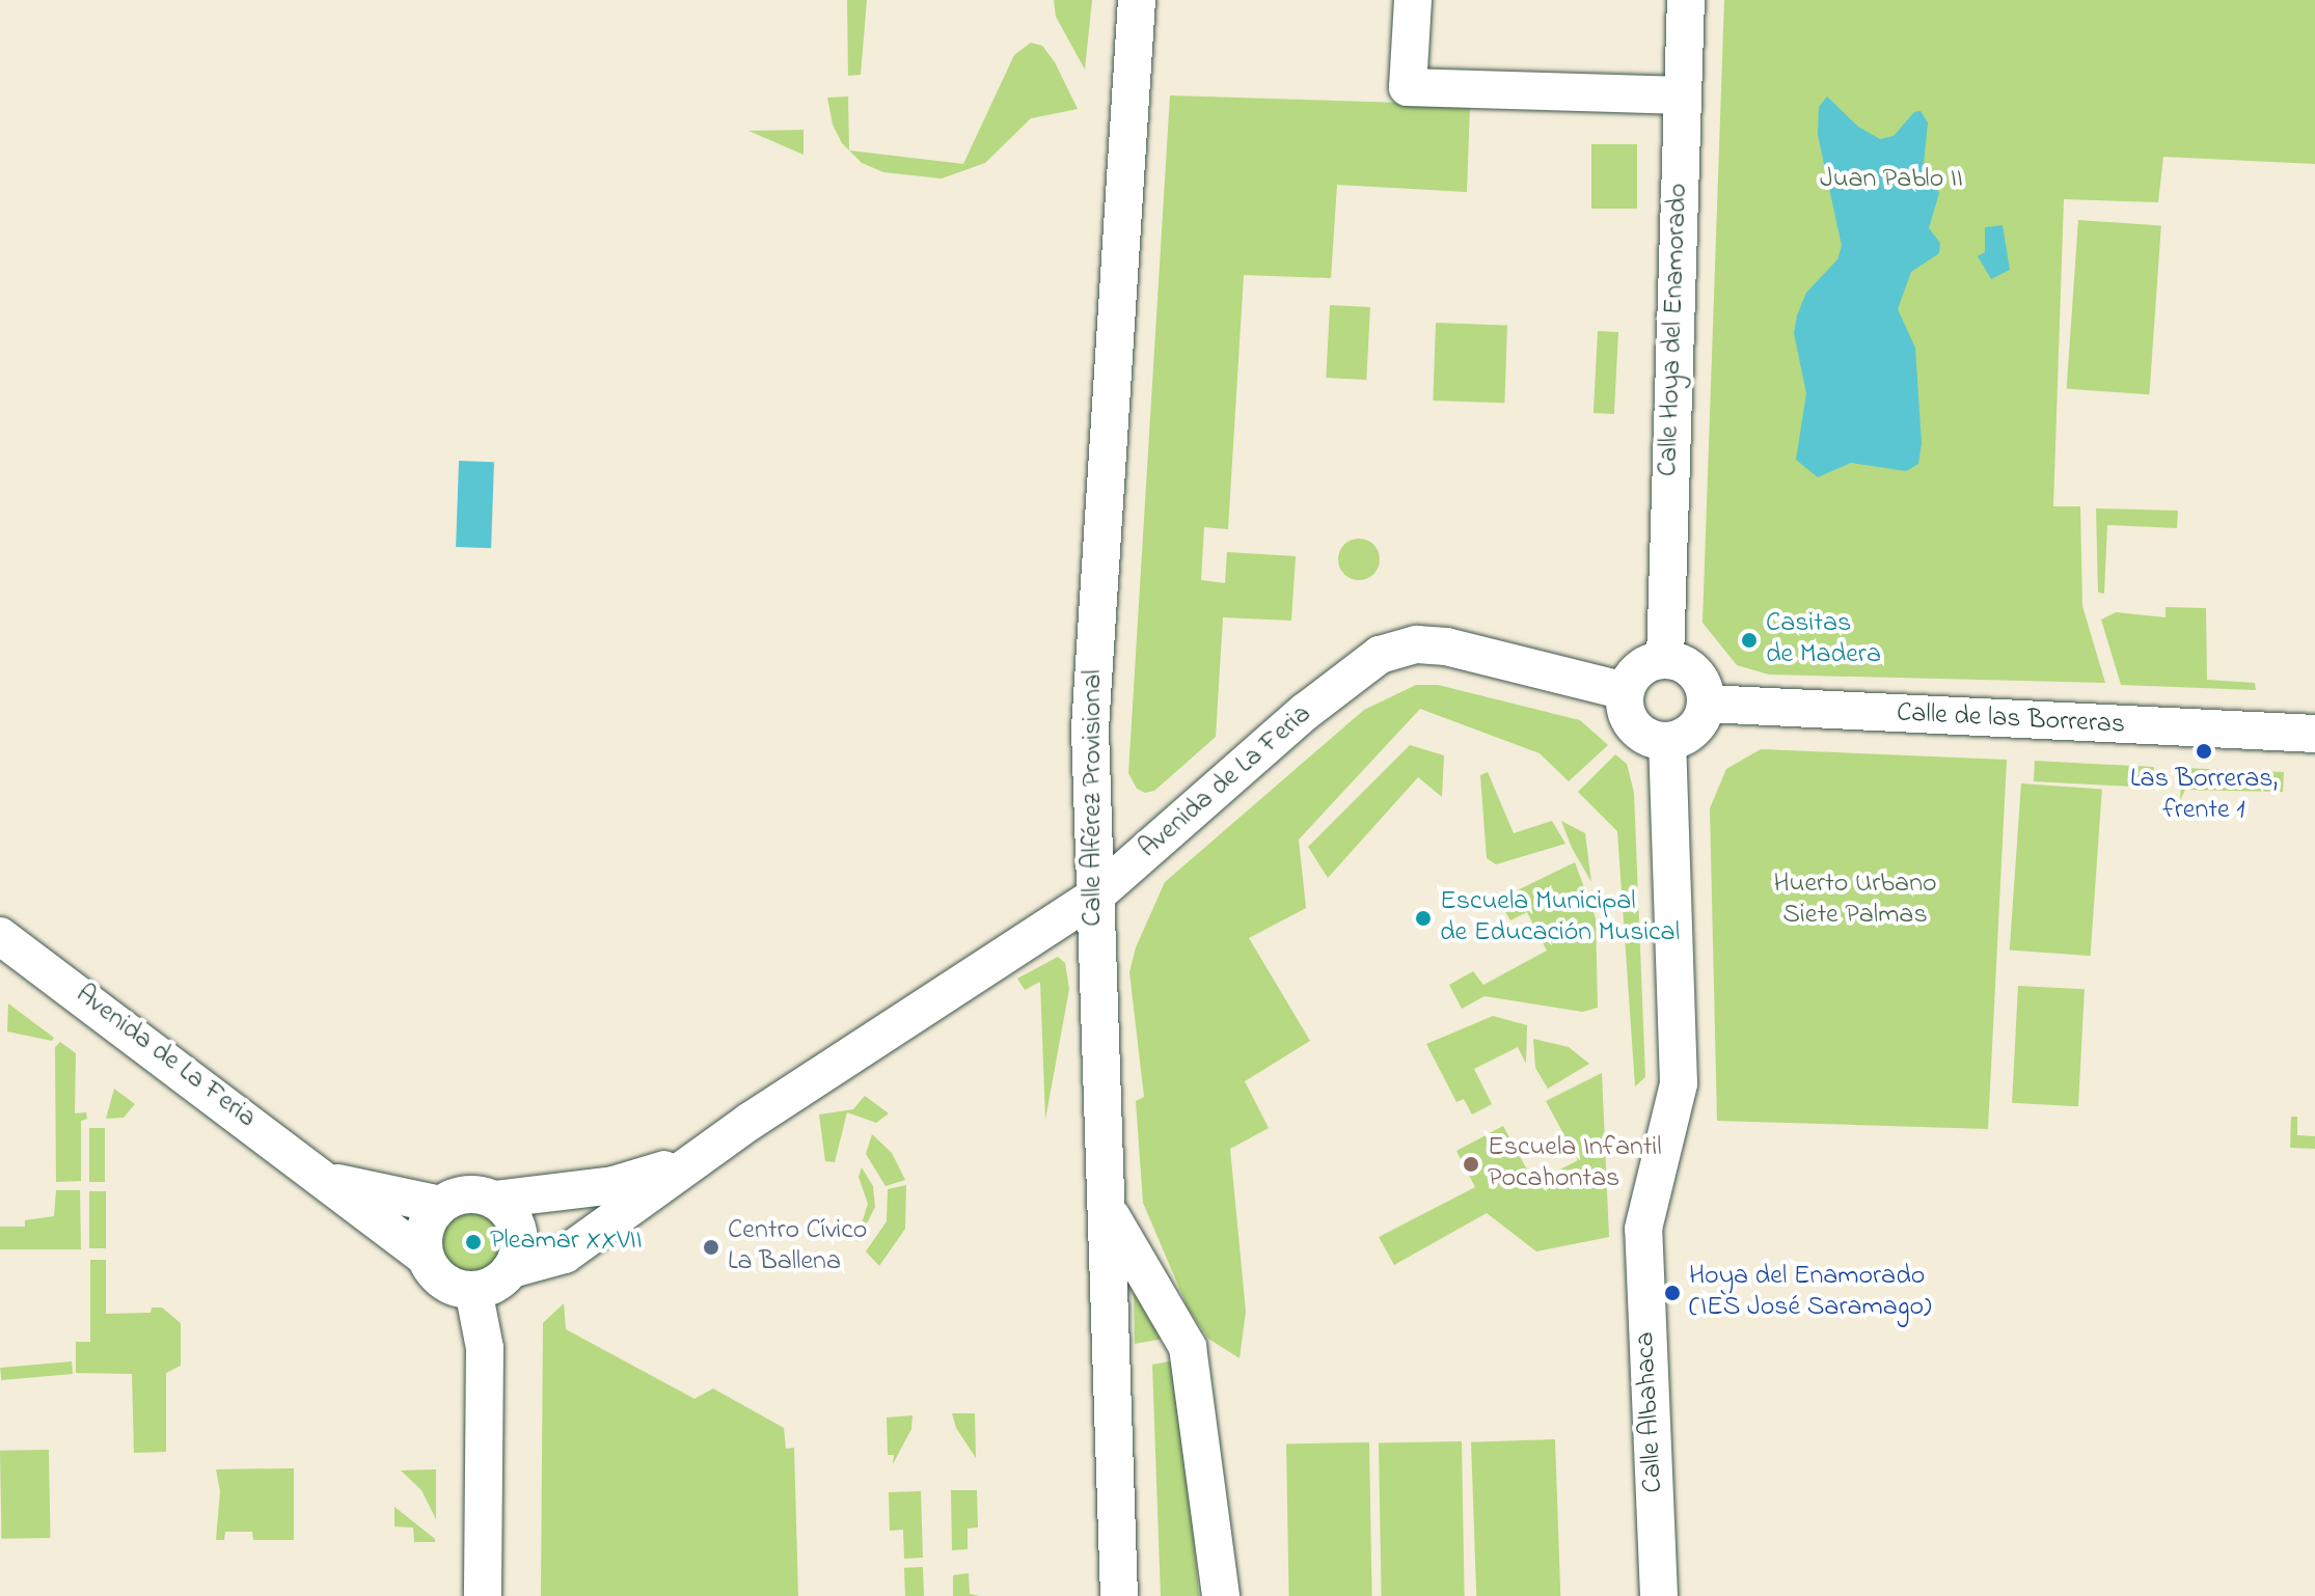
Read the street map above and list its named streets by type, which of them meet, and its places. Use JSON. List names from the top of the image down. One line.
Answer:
{"streets":{"street":["Calle Hoya del Enamorado","Calle de las Borreras","Avenida de La Feria","Calle Alférez Provisional","Calle Albahaca"]},"crossings":[["Calle Hoya del Enamorado","Calle de las Borreras"],["Calle Hoya del Enamorado","Avenida de La Feria"],["Calle Hoya del Enamorado","Calle Albahaca"],["Calle de las Borreras","Avenida de La Feria"],["Calle de las Borreras","Calle Albahaca"],["Avenida de La Feria","Calle Alférez Provisional"],["Avenida de La Feria","Calle Albahaca"]],"parks":["Juan Pablo II","Huerto Urbano Siete Palmas"],"places":["Casitas de Madera","Las Borreras, frente 1","Escuela Municipal de Educación Musical","Escuela Infantil Pocahontas","Pleamar XXVII","Centro Cívico La Ballena","Hoya del Enamorado (IES José Saramago)"]}
